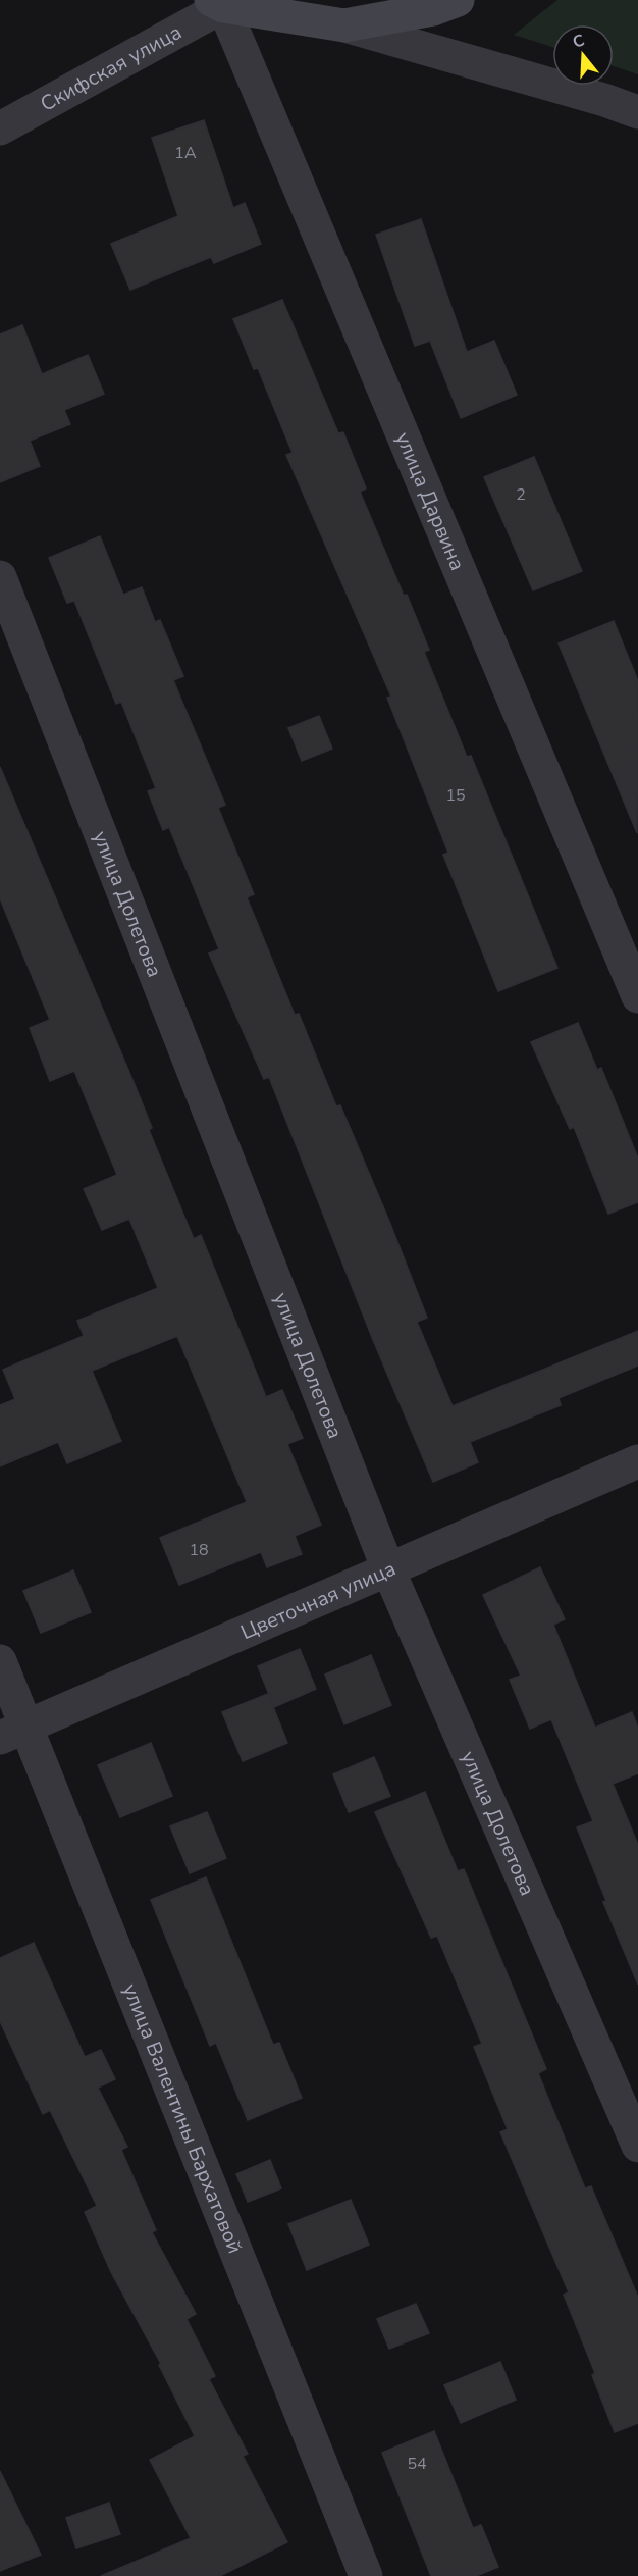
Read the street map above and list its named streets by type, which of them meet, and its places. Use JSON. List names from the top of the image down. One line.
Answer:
{"streets":{"street":["Скифская улица","улица Дарвина","улица Долетова","Цветочная улица","улица Валентины Бархатовой"]},"crossings":[["Скифская улица","улица Дарвина"],["улица Долетова","Цветочная улица"],["Цветочная улица","улица Валентины Бархатовой"]],"house_numbers":["1А","2","15","18","54"],"north":"top"}
